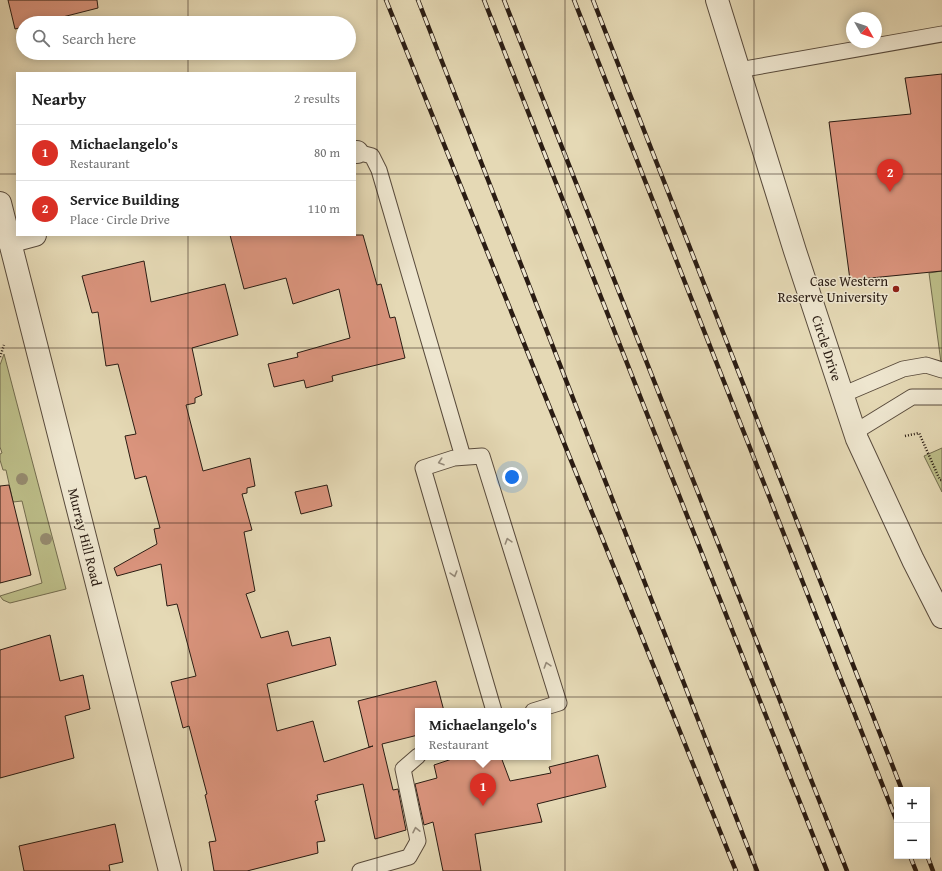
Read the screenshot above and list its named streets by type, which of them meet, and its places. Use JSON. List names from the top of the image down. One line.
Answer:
{"streets":{"street":["Circle Drive","Murray Hill Road"]},"places":["Case Western Reserve University"],"north":"bottom right","page":{"search":"Search here","heading":["Nearby","2 results"],"list":[{"mark":"1","name":"Michaelangelo's","note":"Restaurant","value":"80 m"},{"mark":"2","name":"Service Building","note":"Place · Circle Drive","value":"110 m"}],"pins":["2","1"],"popup":["Michaelangelo's","Restaurant"],"map_buttons":["+","−"]}}
